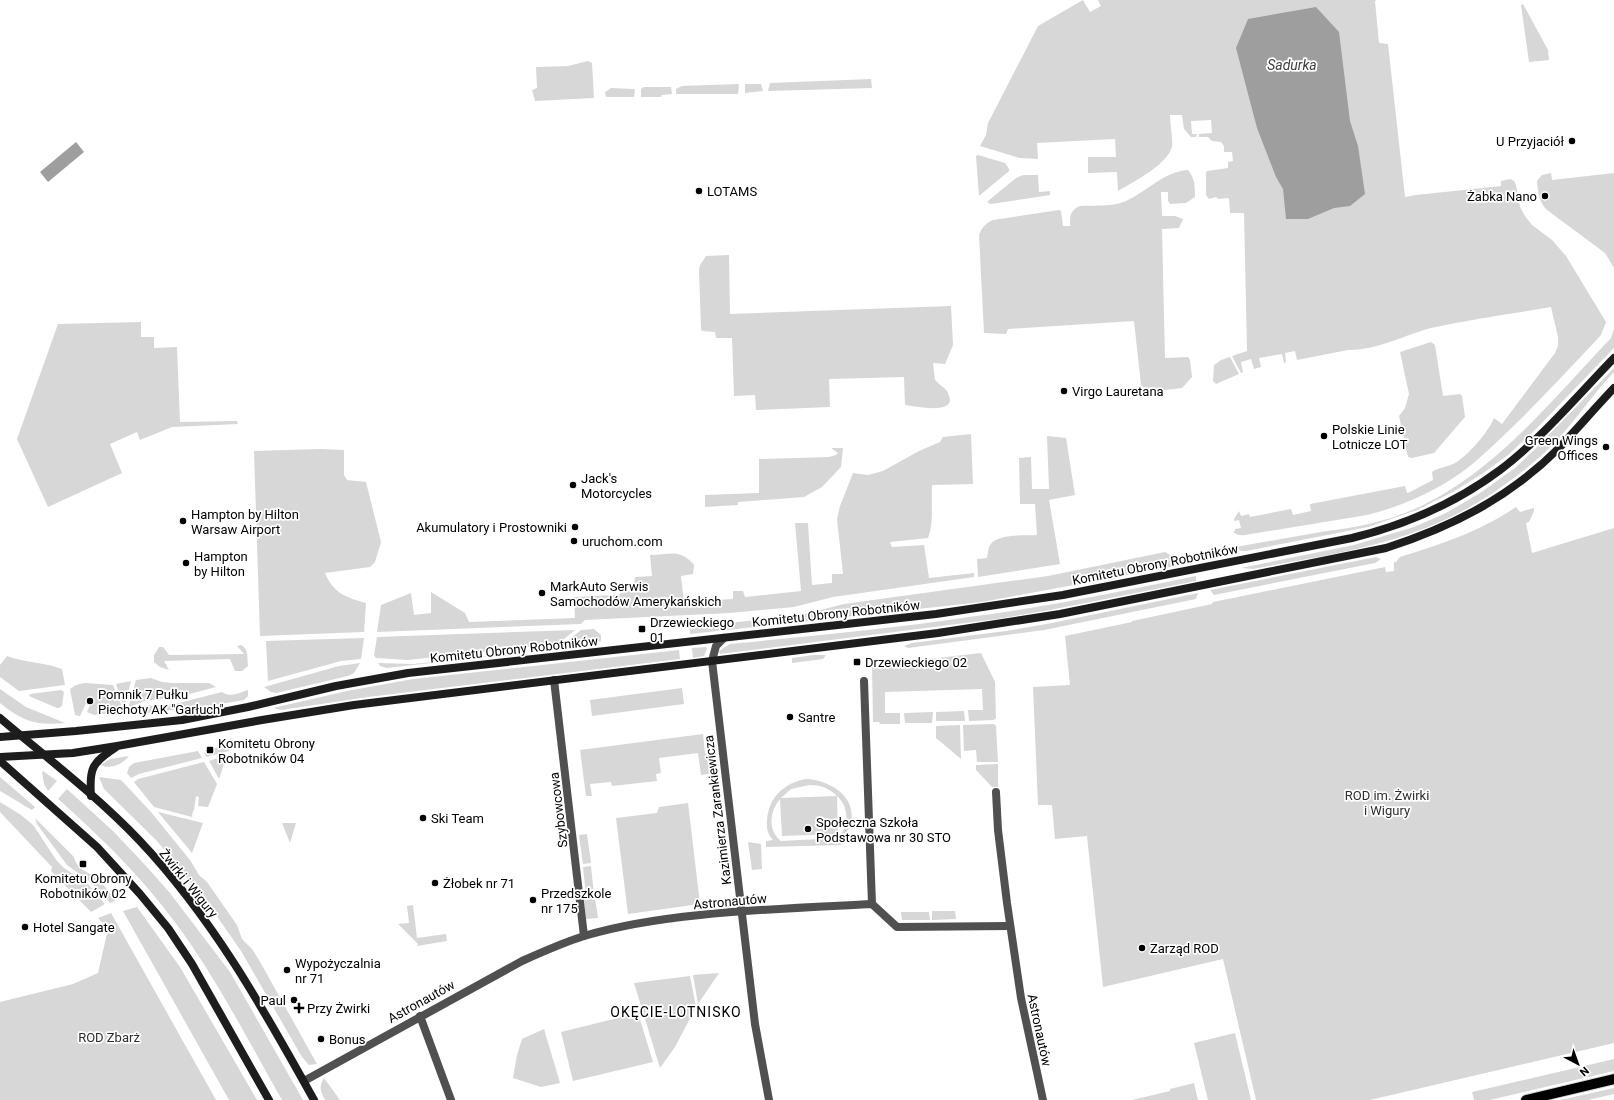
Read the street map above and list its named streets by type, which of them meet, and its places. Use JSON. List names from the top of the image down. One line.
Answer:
{"streets":{"street":["Komitetu Obrony Robotników","Szybowcowa","Kazimierza Zarankiewicza","Żwirki i Wigury","Astronautów"]},"crossings":[["Komitetu Obrony Robotników","Kazimierza Zarankiewicza"],["Komitetu Obrony Robotników","Żwirki i Wigury"],["Szybowcowa","Astronautów"],["Kazimierza Zarankiewicza","Astronautów"],["Żwirki i Wigury","Astronautów"]],"districts":["OKĘCIE-LOTNISKO"],"water":["Sadurka"],"parks":["ROD im. Żwirki i Wigury","ROD Zbarż"],"places":{"other":["U Przyjaciół","LOTAMS","Żabka Nano","Virgo Lauretana","Polskie Linie Lotnicze LOT","Green Wings Offices","Jack's Motorcycles","Hampton by Hilton Warsaw Airport","Akumulatory i Prostowniki","uruchom.com","Hampton by Hilton","MarkAuto Serwis Samochodów Amerykańskich","Pomnik 7 Pułku Piechoty AK \"Garłuch\"","Santre","Ski Team","Społeczna Szkoła Podstawowa nr 30 STO","Żłobek nr 71","Przedszkole nr 175","Hotel Sangate","Zarząd ROD","Wypożyczalnia nr 71","Paul","Bonus"],"transit":["Drzewieckiego 01","Drzewieckiego 02","Komitetu Obrony Robotników 04","Komitetu Obrony Robotników 02"],"health":["Przy Żwirki"]},"north":"bottom right"}
